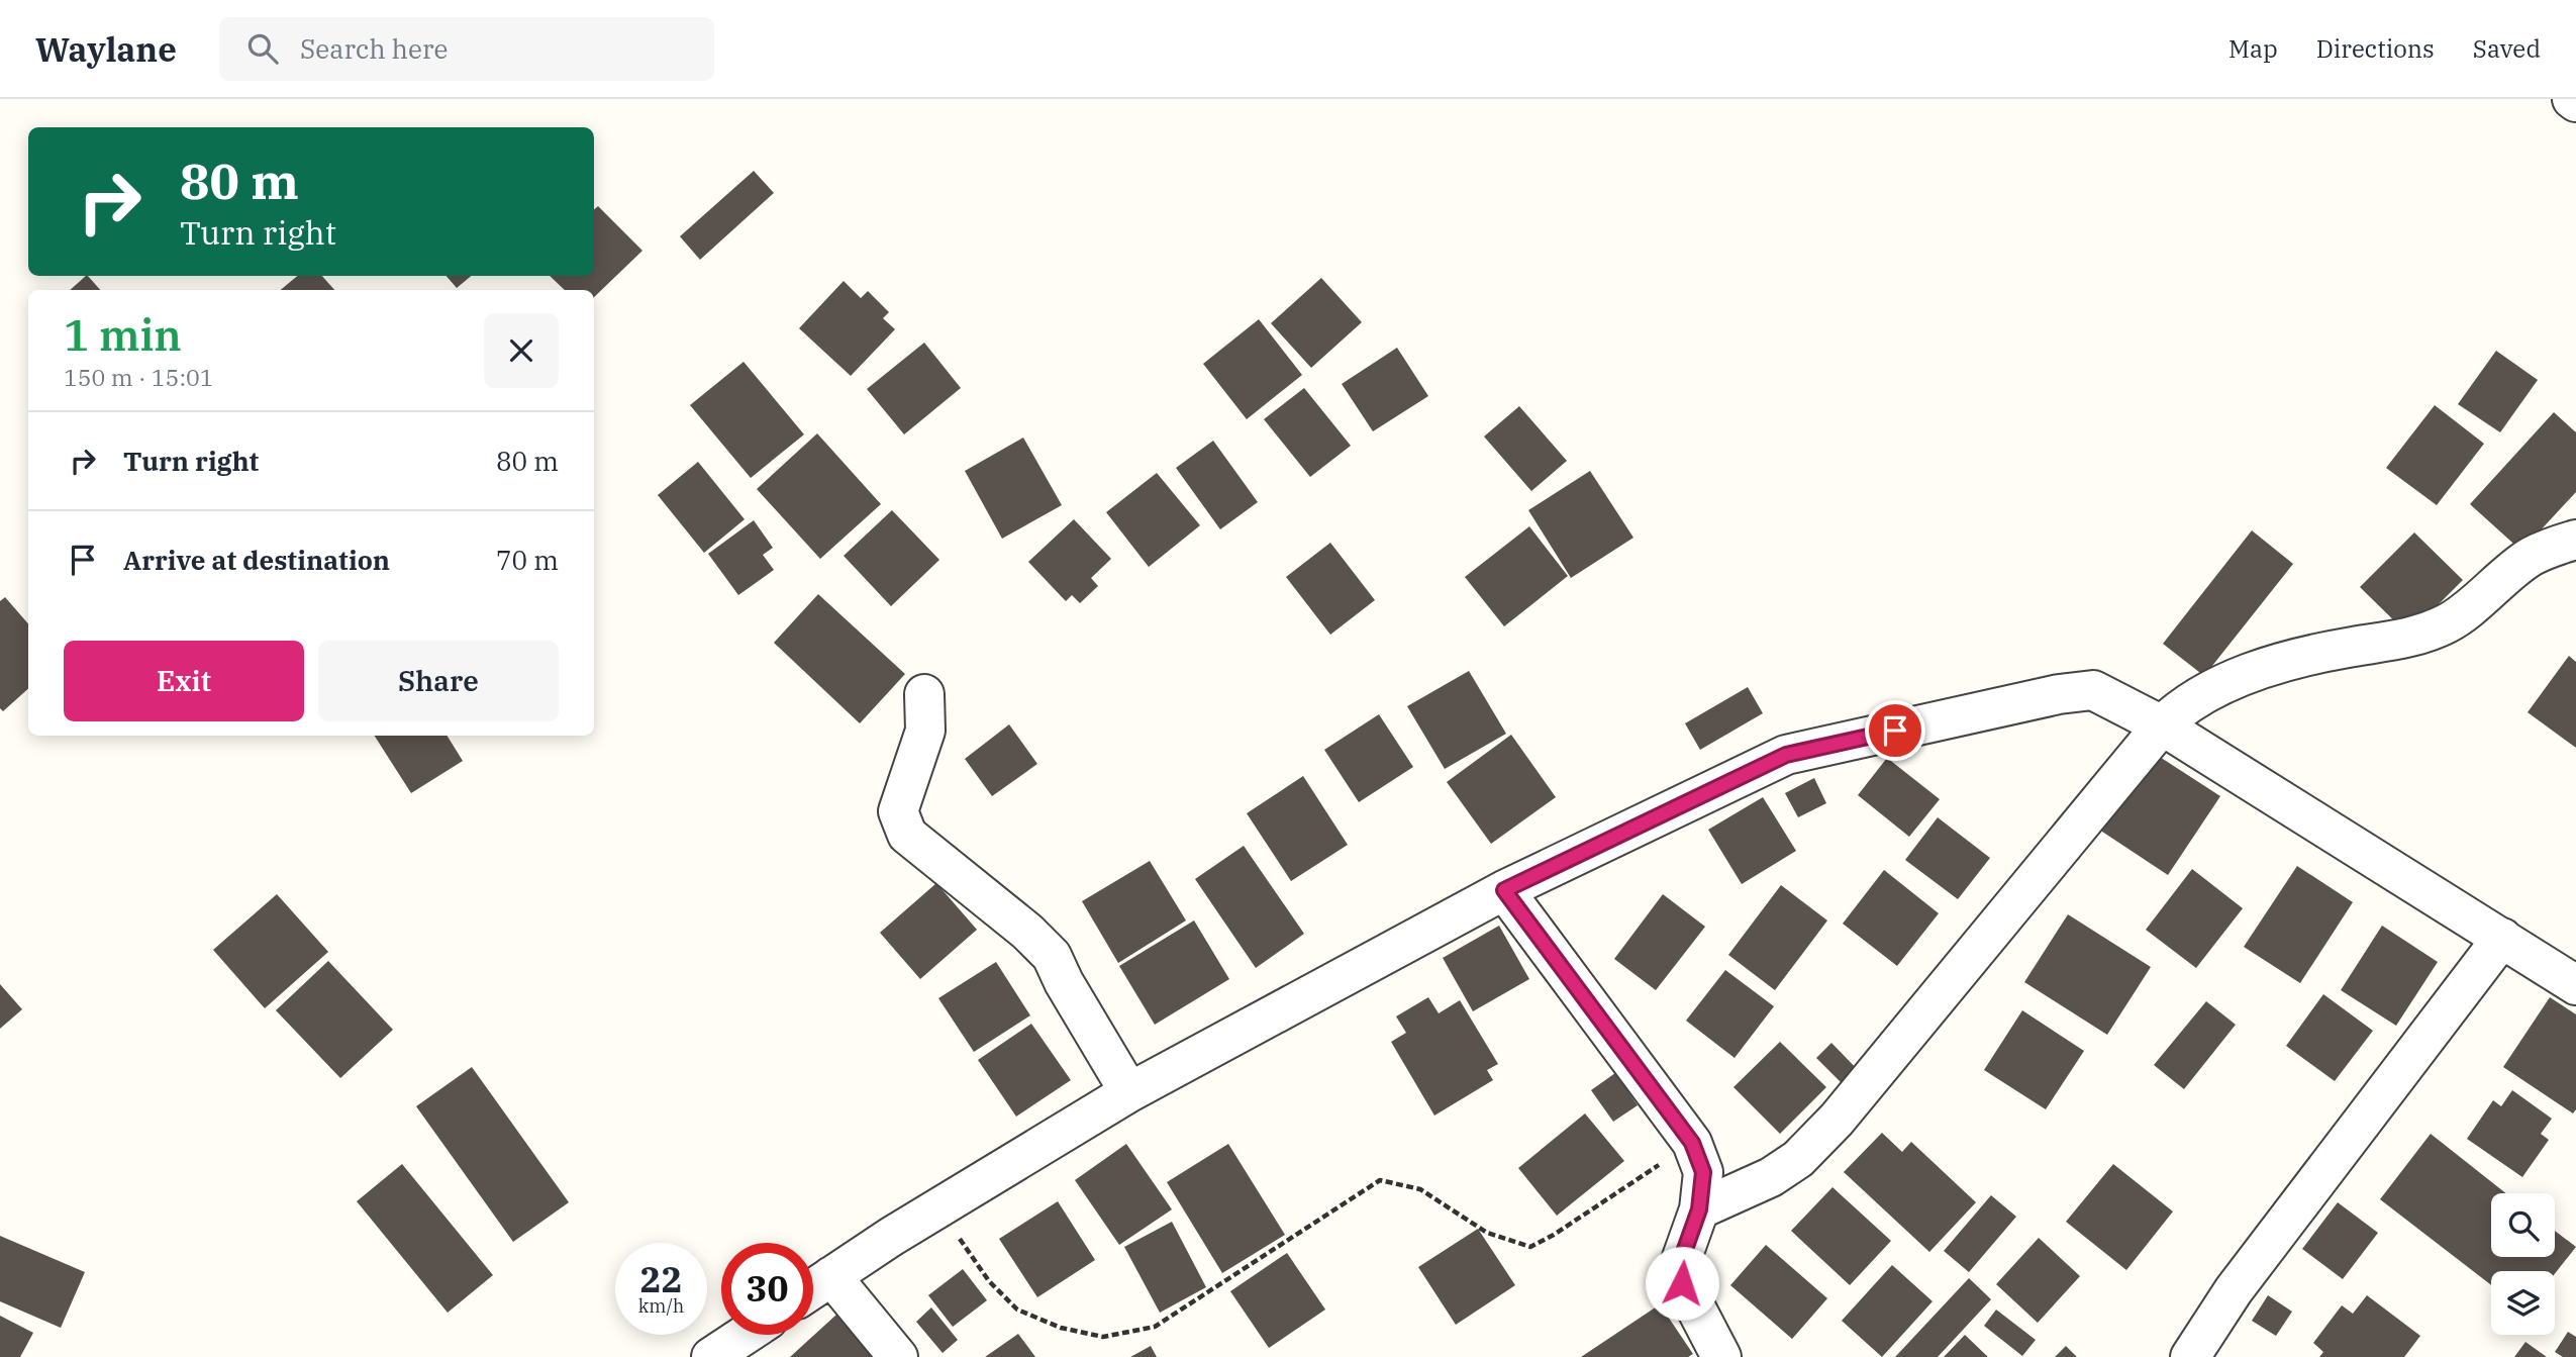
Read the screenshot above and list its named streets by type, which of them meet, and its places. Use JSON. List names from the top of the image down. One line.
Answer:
{"page":{"header":"Waylane","search":"Search here","nav":["Map","Directions","Saved"],"turn":["80 m","Turn right"],"heading":["1 min","150 m · 15:01"],"list":[{"name":"Turn right","value":"80 m"},{"name":"Arrive at destination","value":"70 m"}],"buttons":["Exit","Share"],"speed":"22 km/h","limit":"30"}}
